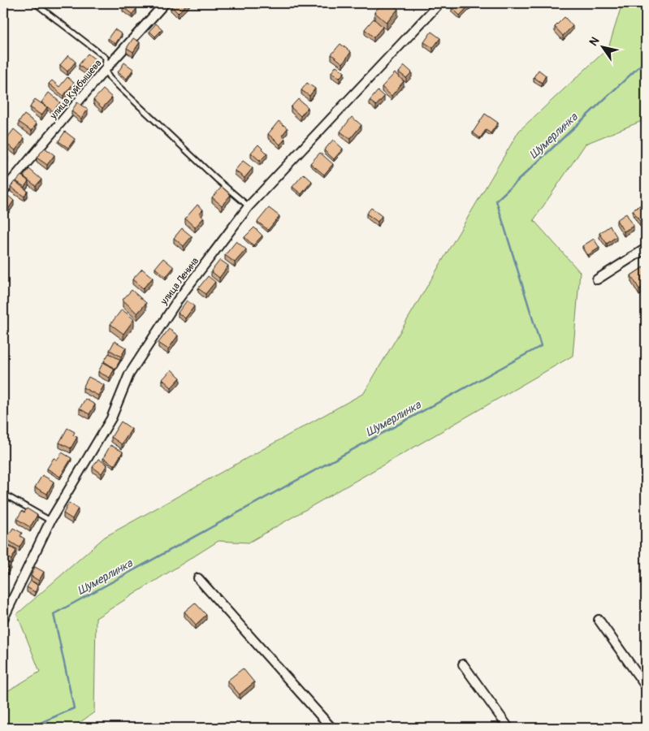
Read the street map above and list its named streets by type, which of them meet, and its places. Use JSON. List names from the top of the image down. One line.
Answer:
{"streets":{"street":["улица Куйбышева","улица Ленина"]},"water":["Шумерлинка"],"north":"top left"}
